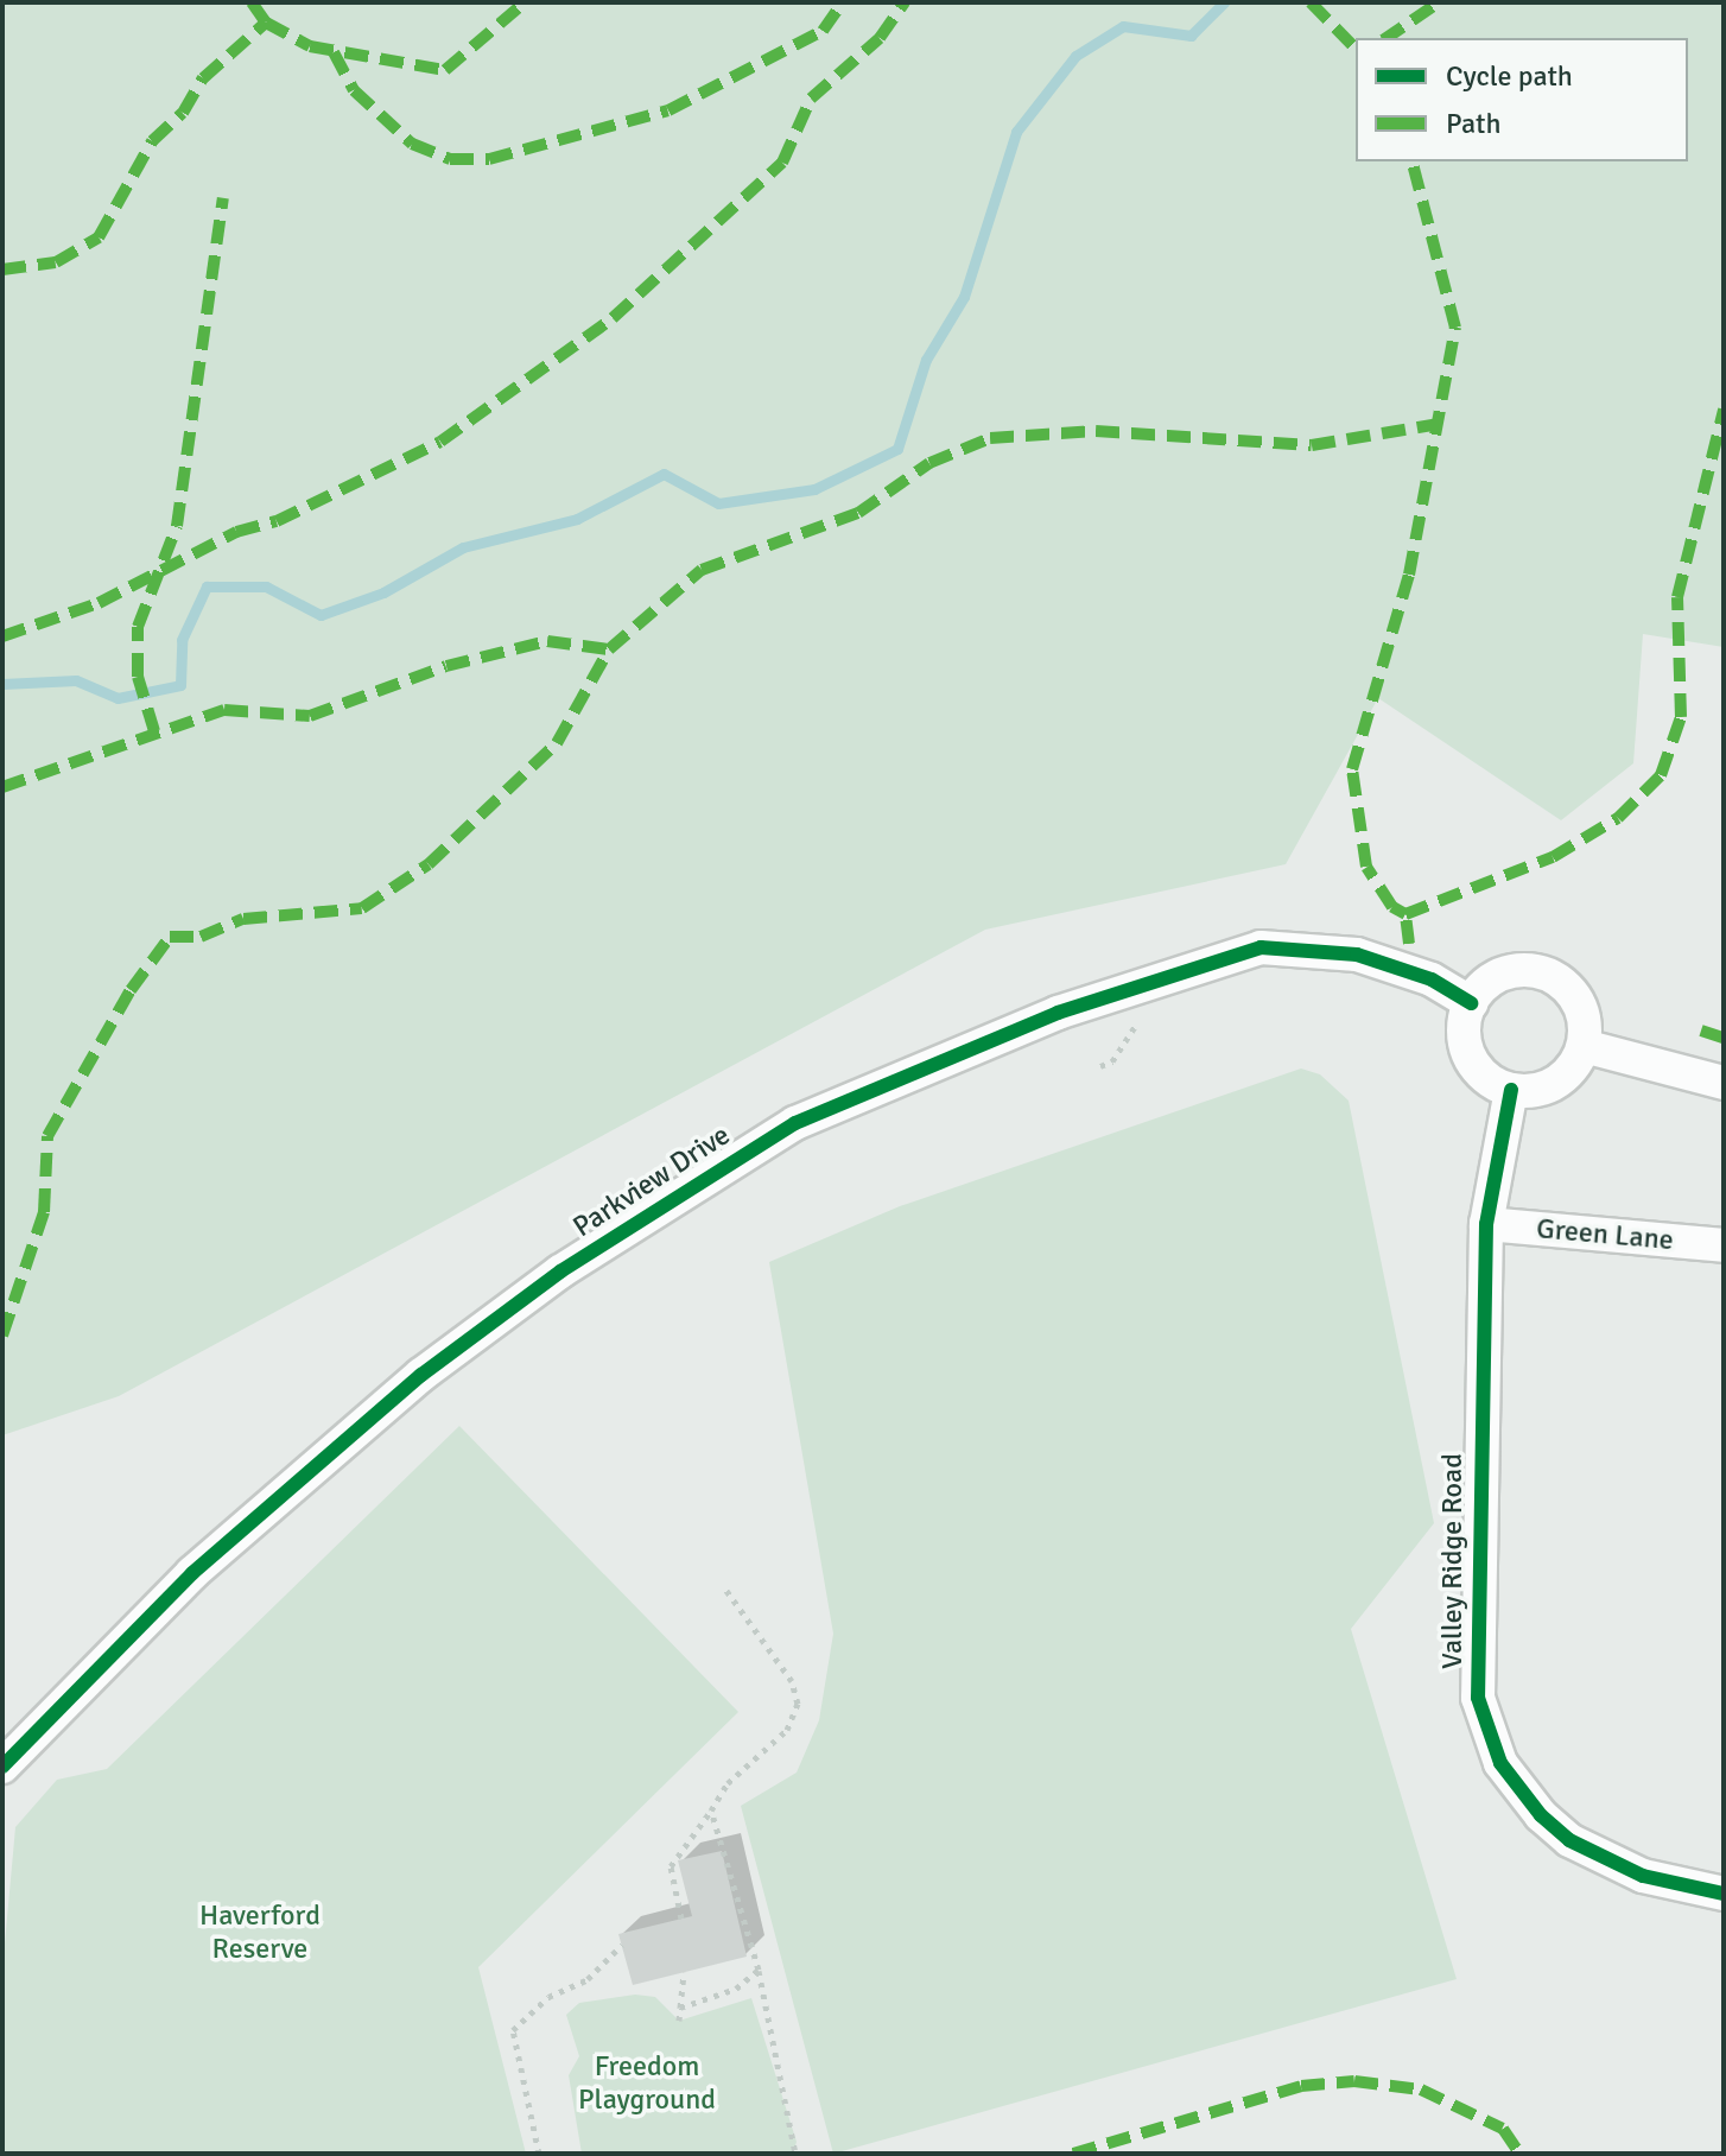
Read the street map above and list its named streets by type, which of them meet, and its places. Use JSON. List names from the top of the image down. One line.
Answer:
{"streets":{"street":["Parkview Drive","Green Lane","Valley Ridge Road"]},"crossings":[["Parkview Drive","Valley Ridge Road"],["Green Lane","Valley Ridge Road"]],"parks":["Haverford Reserve","Freedom Playground"],"legend":["Cycle path","Path"]}
